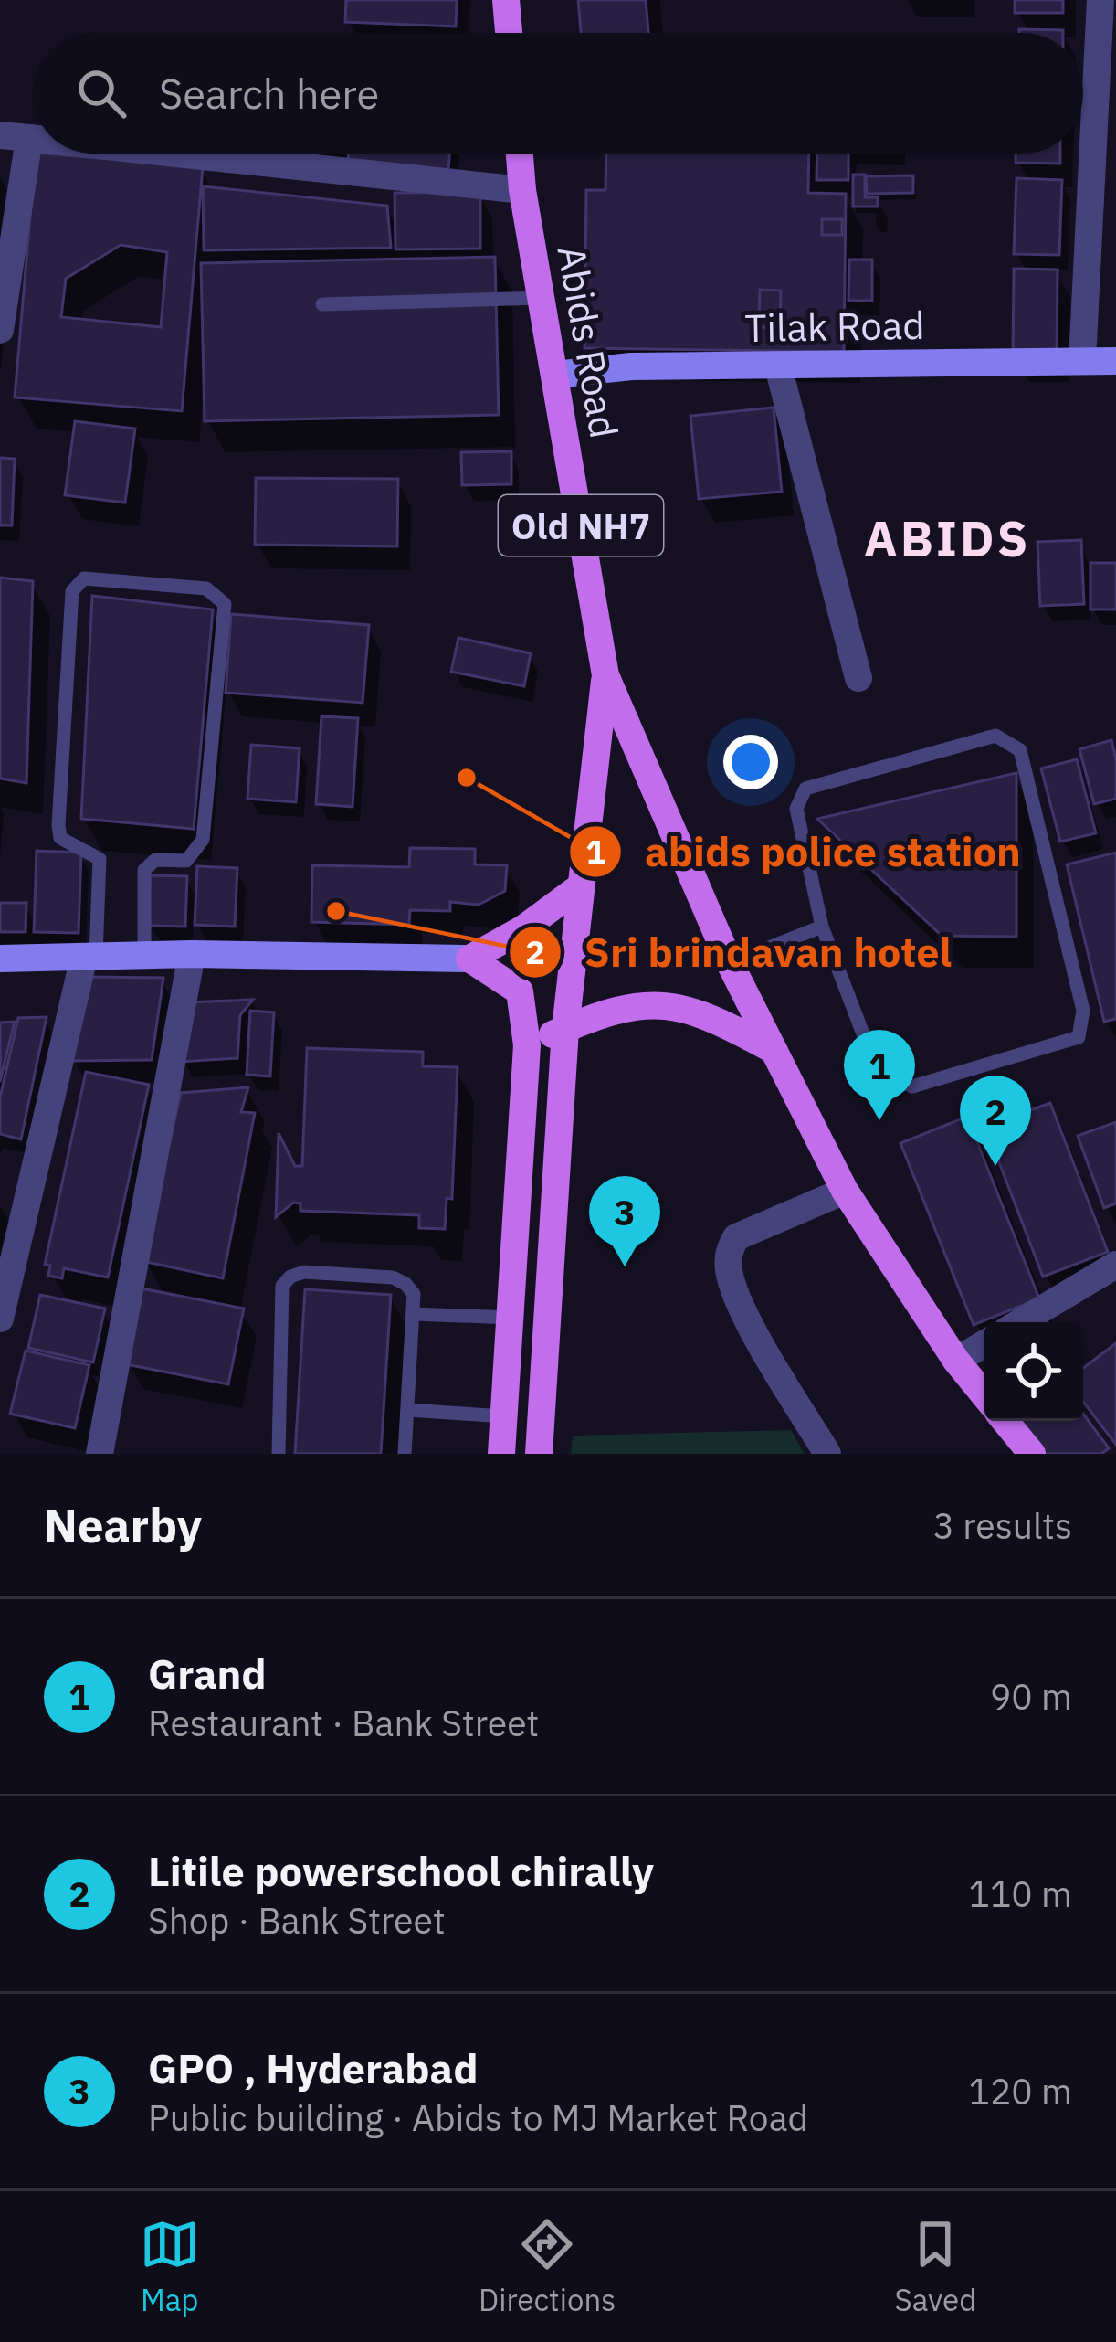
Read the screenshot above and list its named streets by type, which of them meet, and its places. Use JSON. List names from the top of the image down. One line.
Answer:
{"streets":{"main road":["Tilak Road","Abids Road","Old NH7"]},"crossings":[["Tilak Road","Abids Road"],["Abids Road","Old NH7"]],"districts":["ABIDS"],"places":["abids police station","Sri brindavan hotel"],"page":{"search":"Search here","pins":["1","2","3"],"heading":["Nearby","3 results"],"list":[{"mark":"1","name":"Grand","note":"Restaurant · Bank Street","value":"90 m"},{"mark":"2","name":"Litile powerschool chirally","note":"Shop · Bank Street","value":"110 m"},{"mark":"3","name":"GPO , Hyderabad","note":"Public building · Abids to MJ Market Road","value":"120 m"}],"nav":["Map","Directions","Saved"]}}
